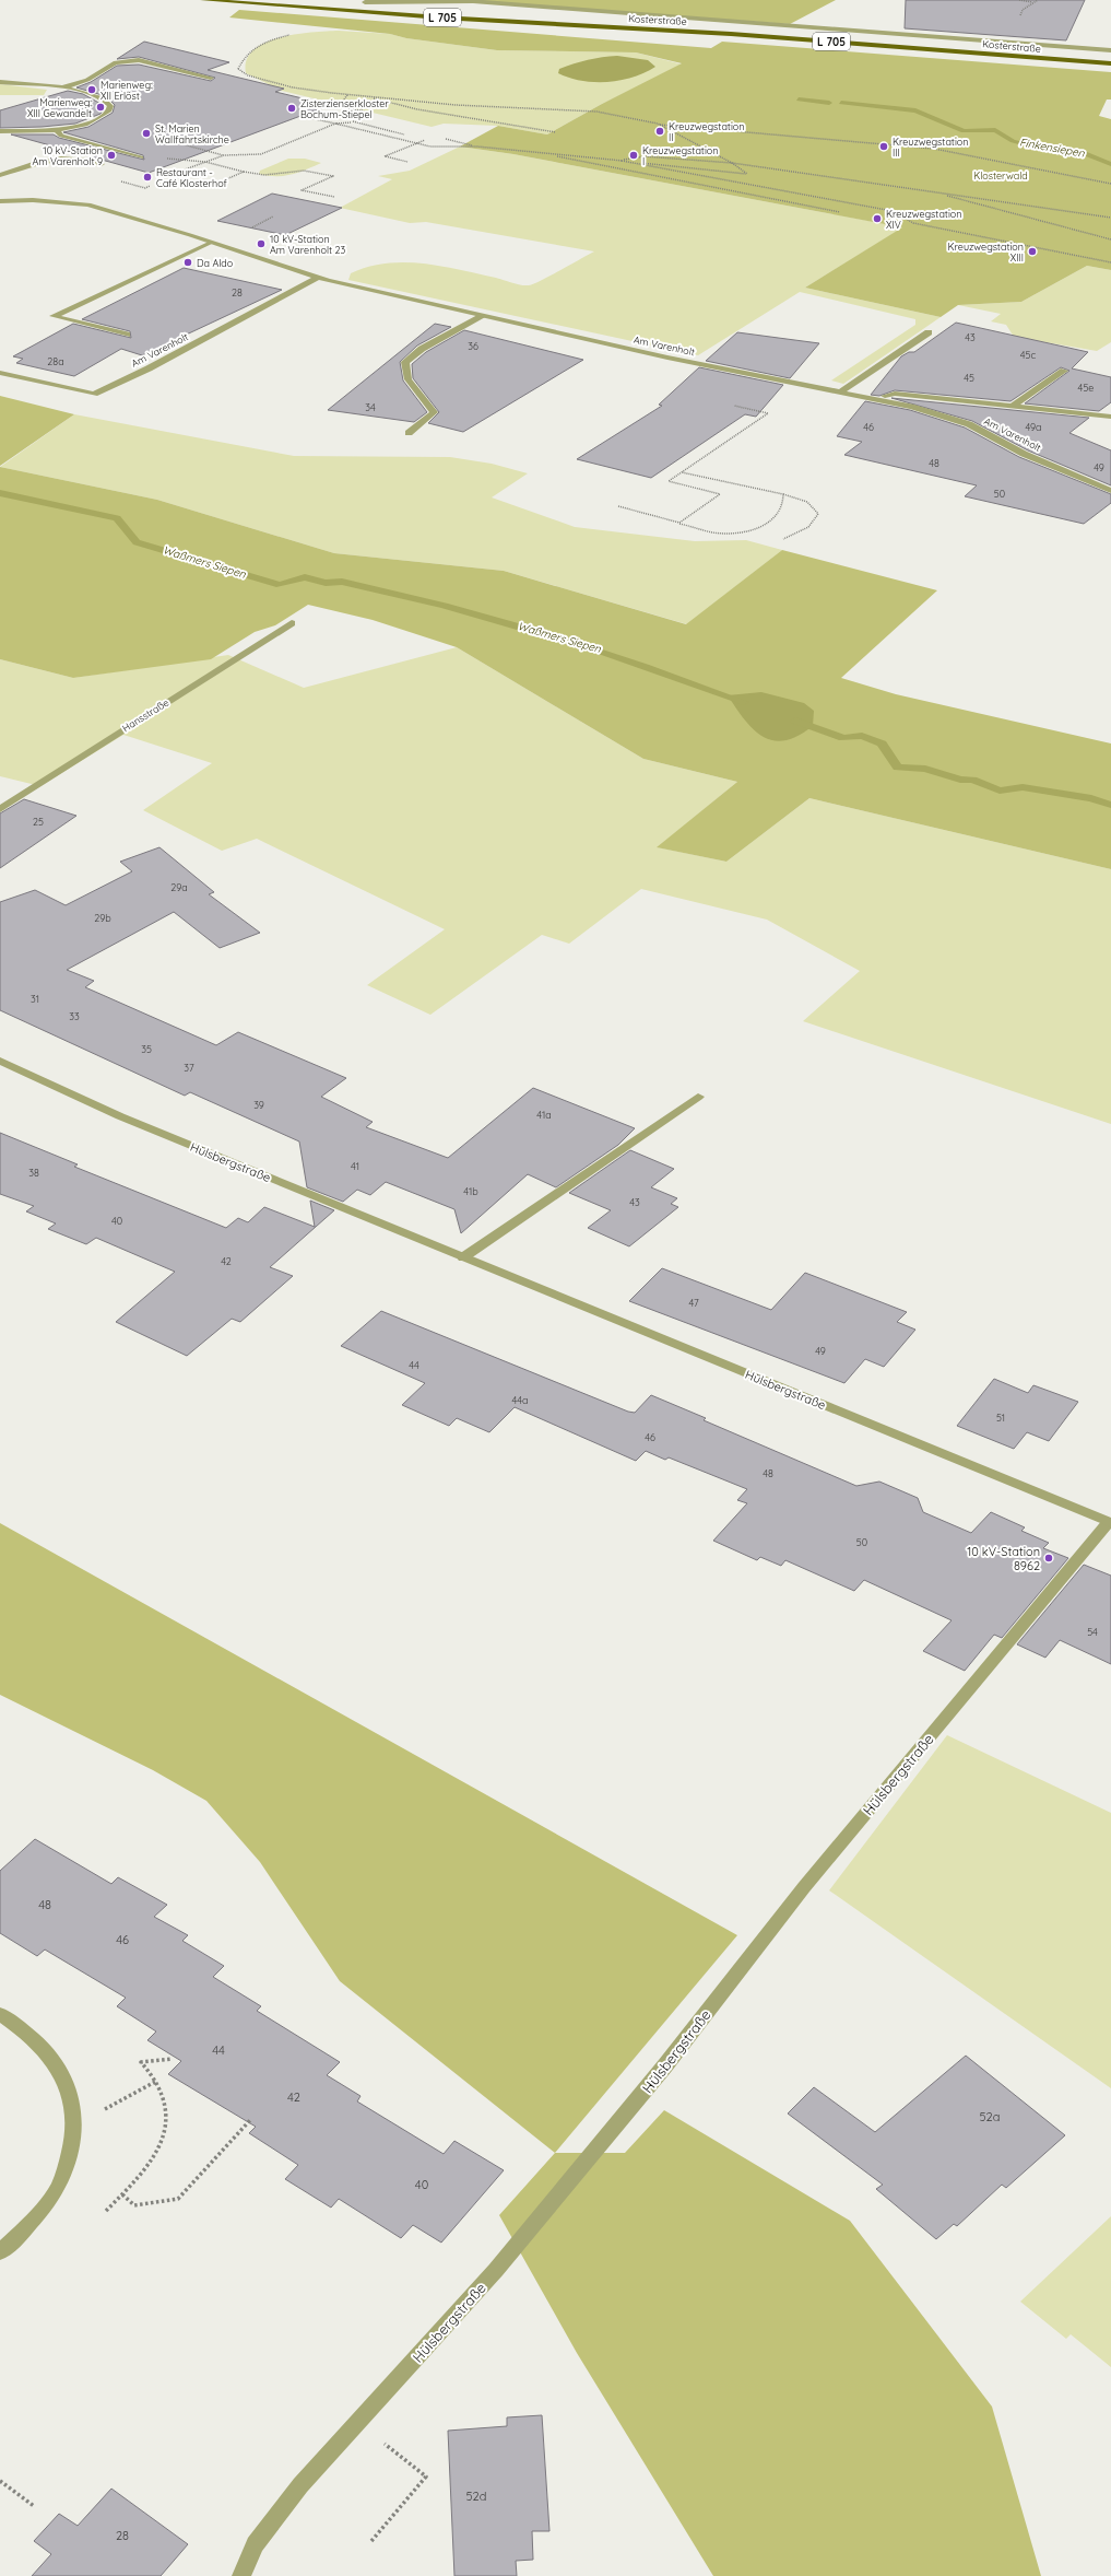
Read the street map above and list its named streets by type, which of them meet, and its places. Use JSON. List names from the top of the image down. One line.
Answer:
{"streets":{"main road":["L 705","Kosterstraße"],"street":["Am Varenholt","Hansstraße","Hülsbergstraße"]},"water":["Finkensiepen","Waßmers Siepen"],"parks":["Klosterwald"],"places":["Marienweg: XII Erlöst","Marienweg: XIII Gewandelt","Zisterzienserkloster Bochum-Stiepel","Kreuzwegstation II","St. Marien Wallfahrtskirche","Kreuzwegstation III","10 kV-Station Am Varenholt 9","Kreuzwegstation I","Restaurant - Café Klosterhof","Kreuzwegstation XIV","10 kV-Station Am Varenholt 23","Kreuzwegstation XIII","Da Aldo","10 kV-Station 8962"],"house_numbers":["28","43","36","45c","28a","45","45e","34","46","49a","48","49","50","25","29a","29b","31","33","35","37","39","41a","41","38","41b","43","40","42","47","49","44","44a","51","46","48","50","54","48","46","44","42","52a","40","52d","28"]}
